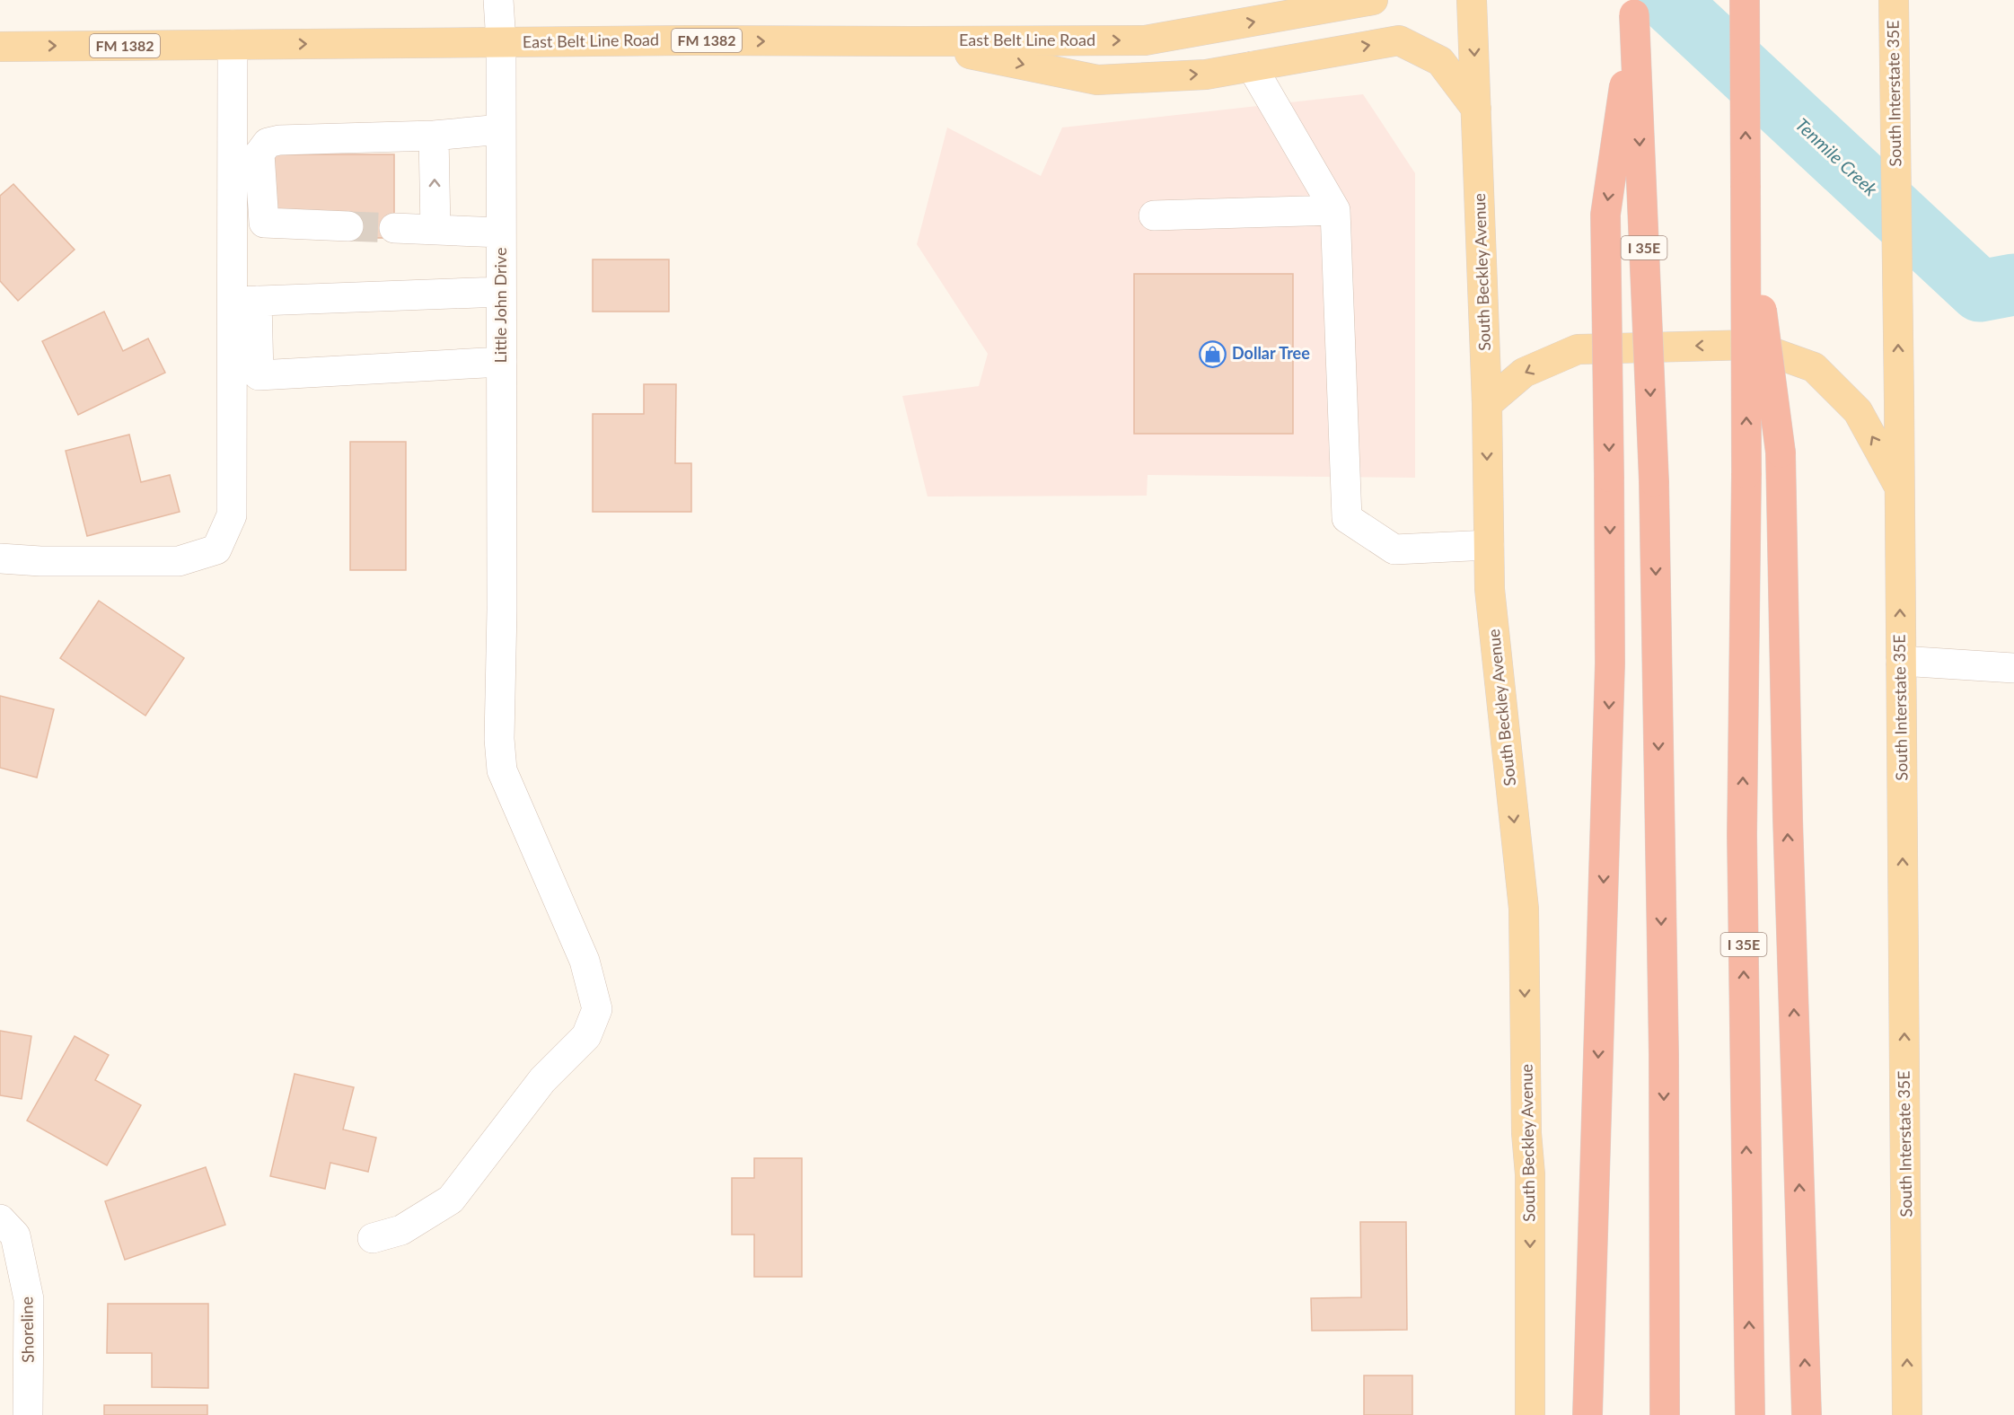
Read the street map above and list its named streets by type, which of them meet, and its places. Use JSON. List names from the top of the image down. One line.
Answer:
{"streets":{"highway":["I 35E"],"main road":["FM 1382","East Belt Line Road","South Interstate 35E","South Beckley Avenue"],"street":["Little John Drive","Shoreline"]},"crossings":[["East Belt Line Road","Little John Drive"]],"one_way":["East Belt Line Road","South Interstate 35E","South Beckley Avenue"],"water":["Tenmile Creek"],"places":{"shop":["Dollar Tree"]}}
